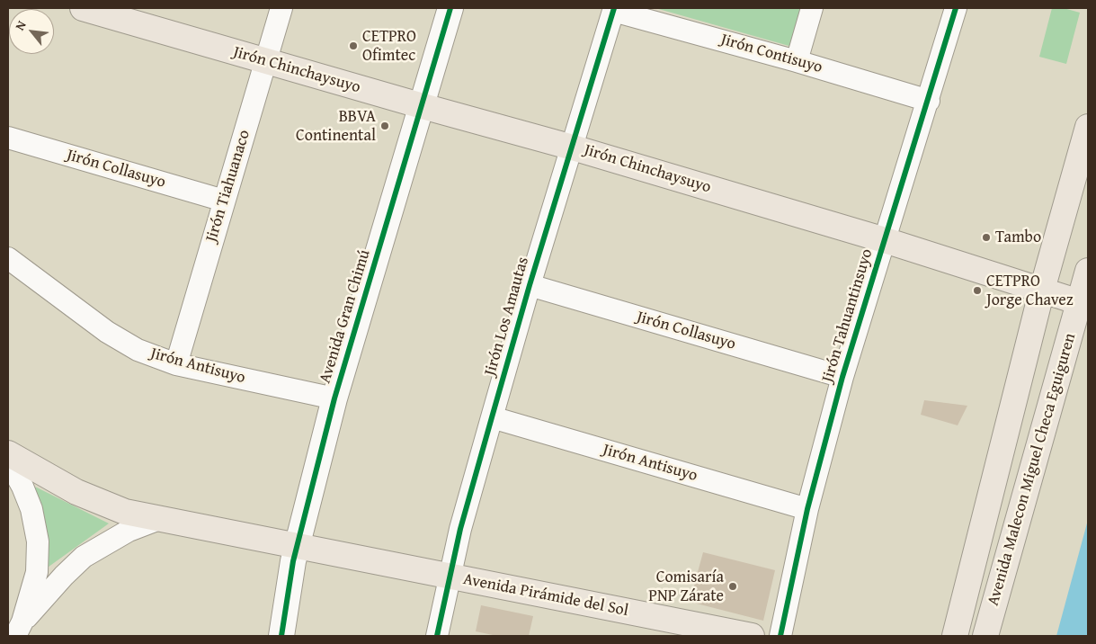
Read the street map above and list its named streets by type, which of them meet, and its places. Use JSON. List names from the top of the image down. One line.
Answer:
{"streets":{"main road":["Jirón Chinchaysuyo","Avenida Malecon Miguel Checa Eguiguren","Avenida Pirámide del Sol"],"street":["Jirón Contisuyo","Jirón Collasuyo","Jirón Tiahuanaco","Jirón Tahuantinsuyo","Avenida Gran Chimú","Jirón Los Amautas","Jirón Antisuyo"]},"crossings":[["Jirón Contisuyo","Jirón Tahuantinsuyo"],["Jirón Contisuyo","Jirón Los Amautas"],["Jirón Chinchaysuyo","Jirón Tiahuanaco"],["Jirón Chinchaysuyo","Jirón Tahuantinsuyo"],["Jirón Chinchaysuyo","Avenida Gran Chimú"],["Jirón Chinchaysuyo","Jirón Los Amautas"],["Jirón Chinchaysuyo","Avenida Malecon Miguel Checa Eguiguren"],["Jirón Collasuyo","Jirón Tiahuanaco"],["Jirón Collasuyo","Jirón Tahuantinsuyo"],["Jirón Collasuyo","Jirón Los Amautas"],["Jirón Tiahuanaco","Jirón Antisuyo"],["Jirón Tahuantinsuyo","Jirón Antisuyo"],["Avenida Gran Chimú","Jirón Antisuyo"],["Avenida Gran Chimú","Avenida Pirámide del Sol"],["Jirón Los Amautas","Jirón Antisuyo"],["Jirón Los Amautas","Avenida Pirámide del Sol"]],"places":["CETPRO Ofimtec","BBVA Continental","Tambo","CETPRO Jorge Chavez","Comisaría PNP Zárate"],"north":"top left"}
